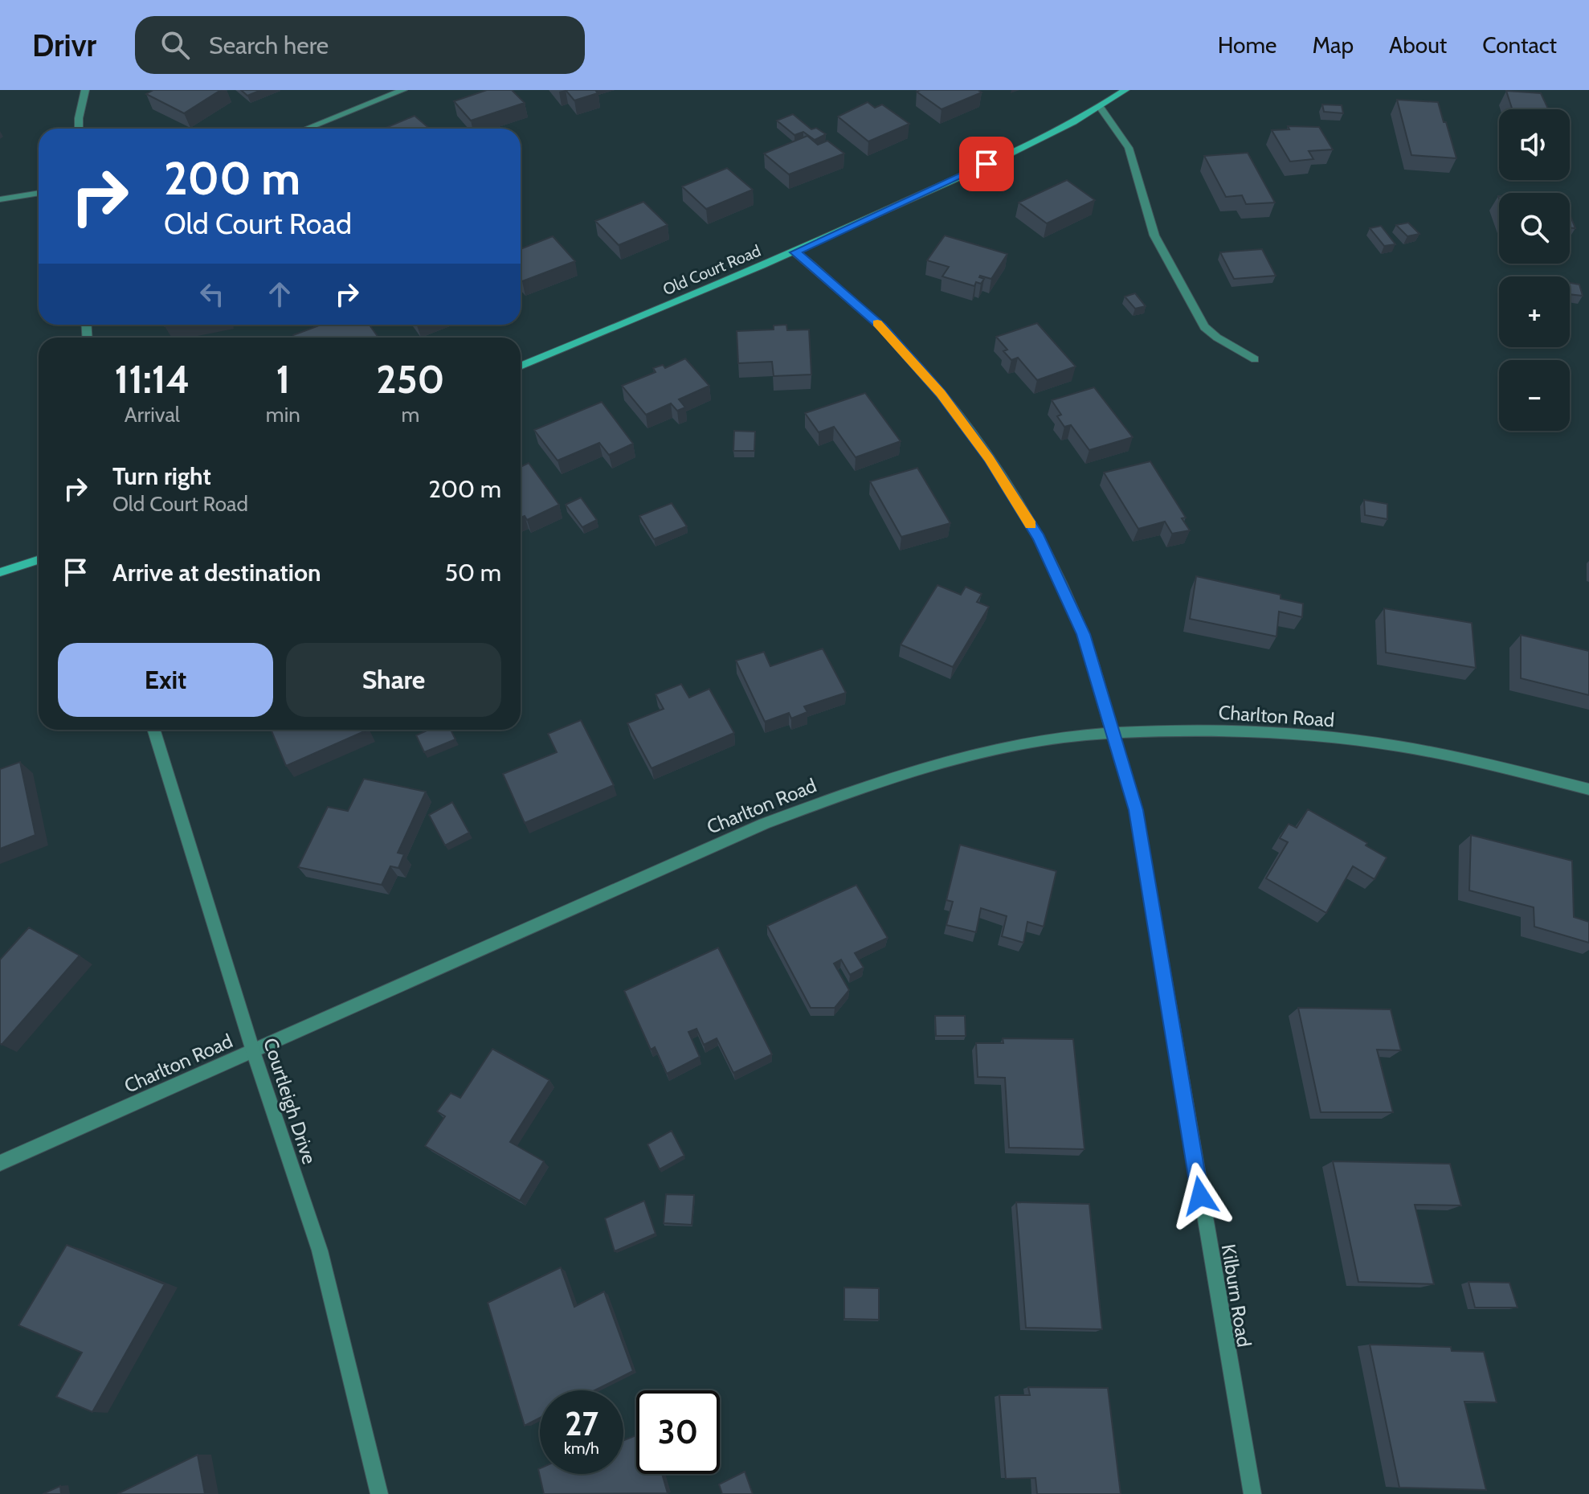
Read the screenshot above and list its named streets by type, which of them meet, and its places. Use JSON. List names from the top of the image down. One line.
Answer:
{"streets":{"main road":["Old Court Road"],"street":["Charlton Road","Courtleigh Drive","Kilburn Road"]},"crossings":[["Old Court Road","Kilburn Road"],["Charlton Road","Courtleigh Drive"],["Charlton Road","Kilburn Road"]],"page":{"header":"Drivr","search":"Search here","nav":["Home","Map","About","Contact"],"map_buttons":["+","−"],"turn":["200 m","Old Court Road"],"eta":["11:14","Arrival","1","min","250","m"],"list":[{"name":"Turn right","note":"Old Court Road","value":"200 m"},{"name":"Arrive at destination","value":"50 m"}],"buttons":["Exit","Share"],"speed":"27 km/h","limit":"30"}}
